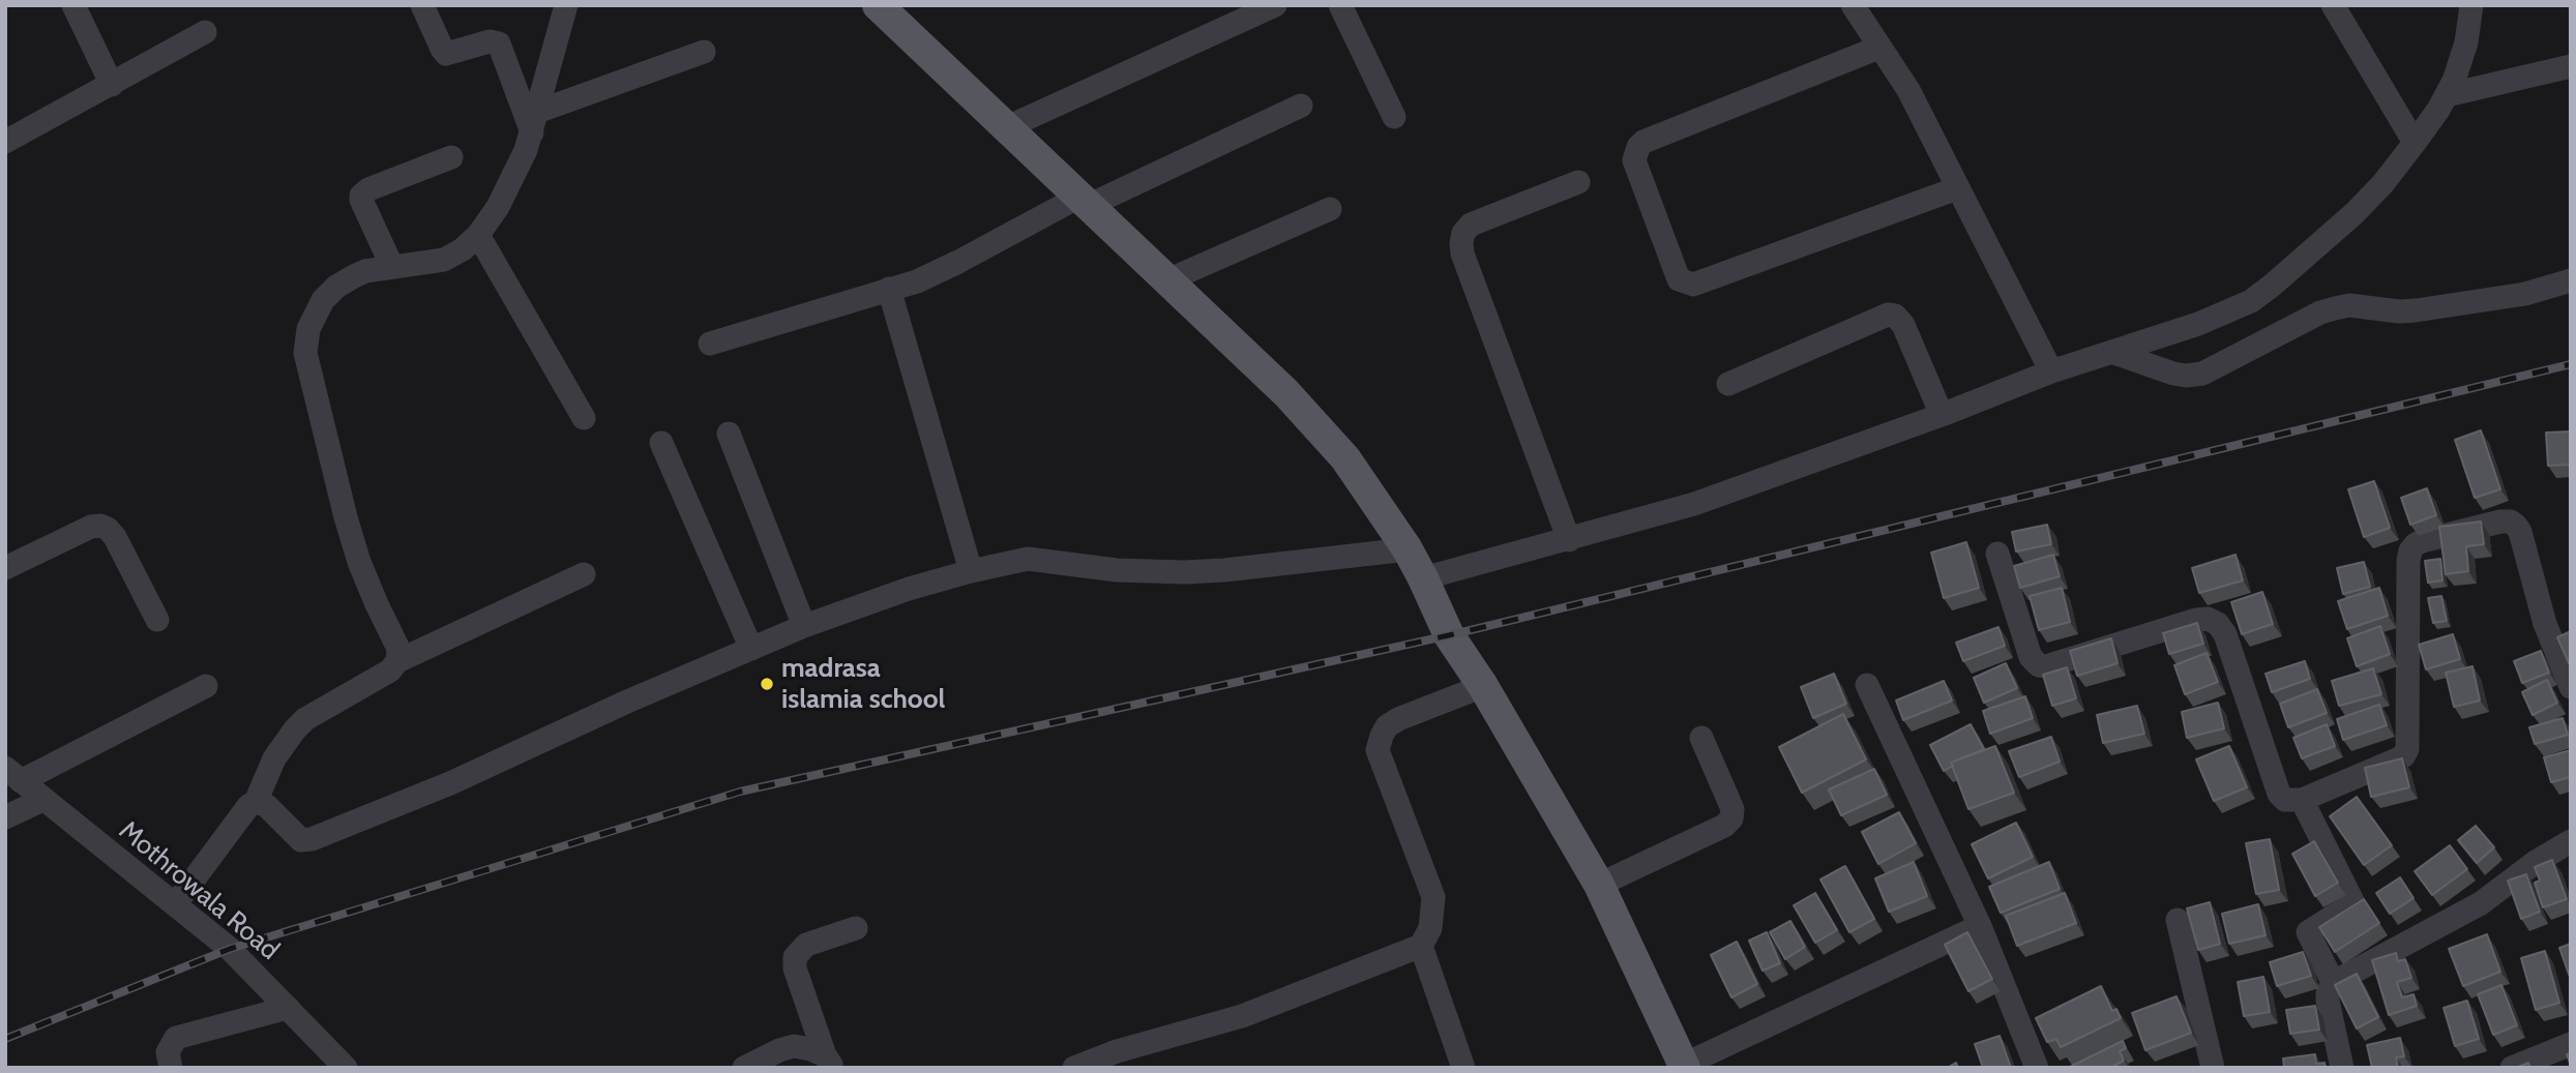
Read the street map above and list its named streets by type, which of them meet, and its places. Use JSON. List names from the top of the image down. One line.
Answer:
{"streets":{"street":["Mothrowala Road"]},"places":["madrasa islamia school"]}
